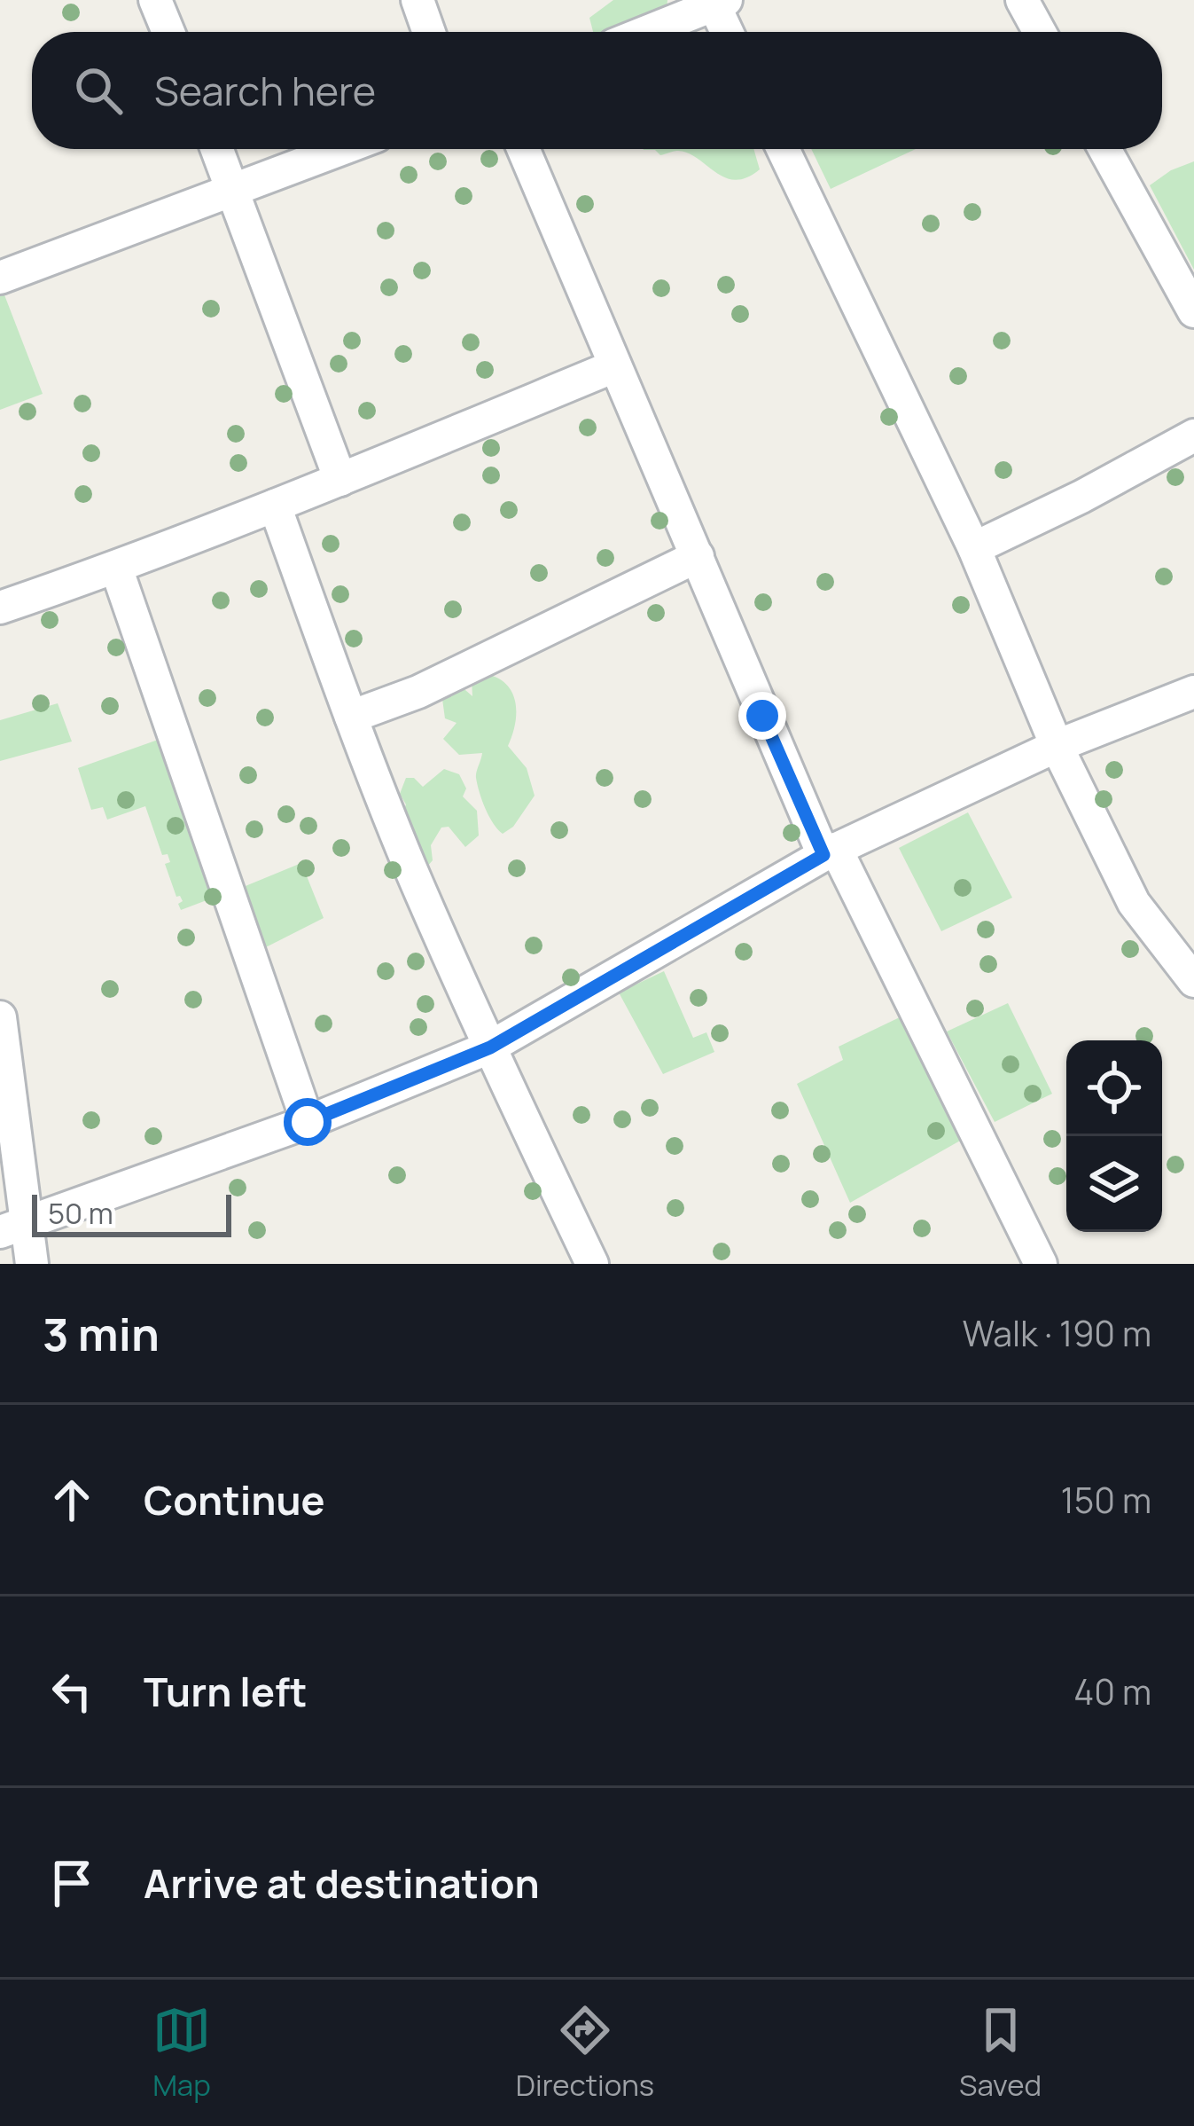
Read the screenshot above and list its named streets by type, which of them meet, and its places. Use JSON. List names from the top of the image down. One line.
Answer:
{"scale_bar":"50 m","page":{"search":"Search here","scale":"50 m","heading":["3 min","Walk · 190 m"],"list":[["Continue","150 m"],["Turn left","40 m"],"Arrive at destination"],"nav":["Map","Directions","Saved"]}}
